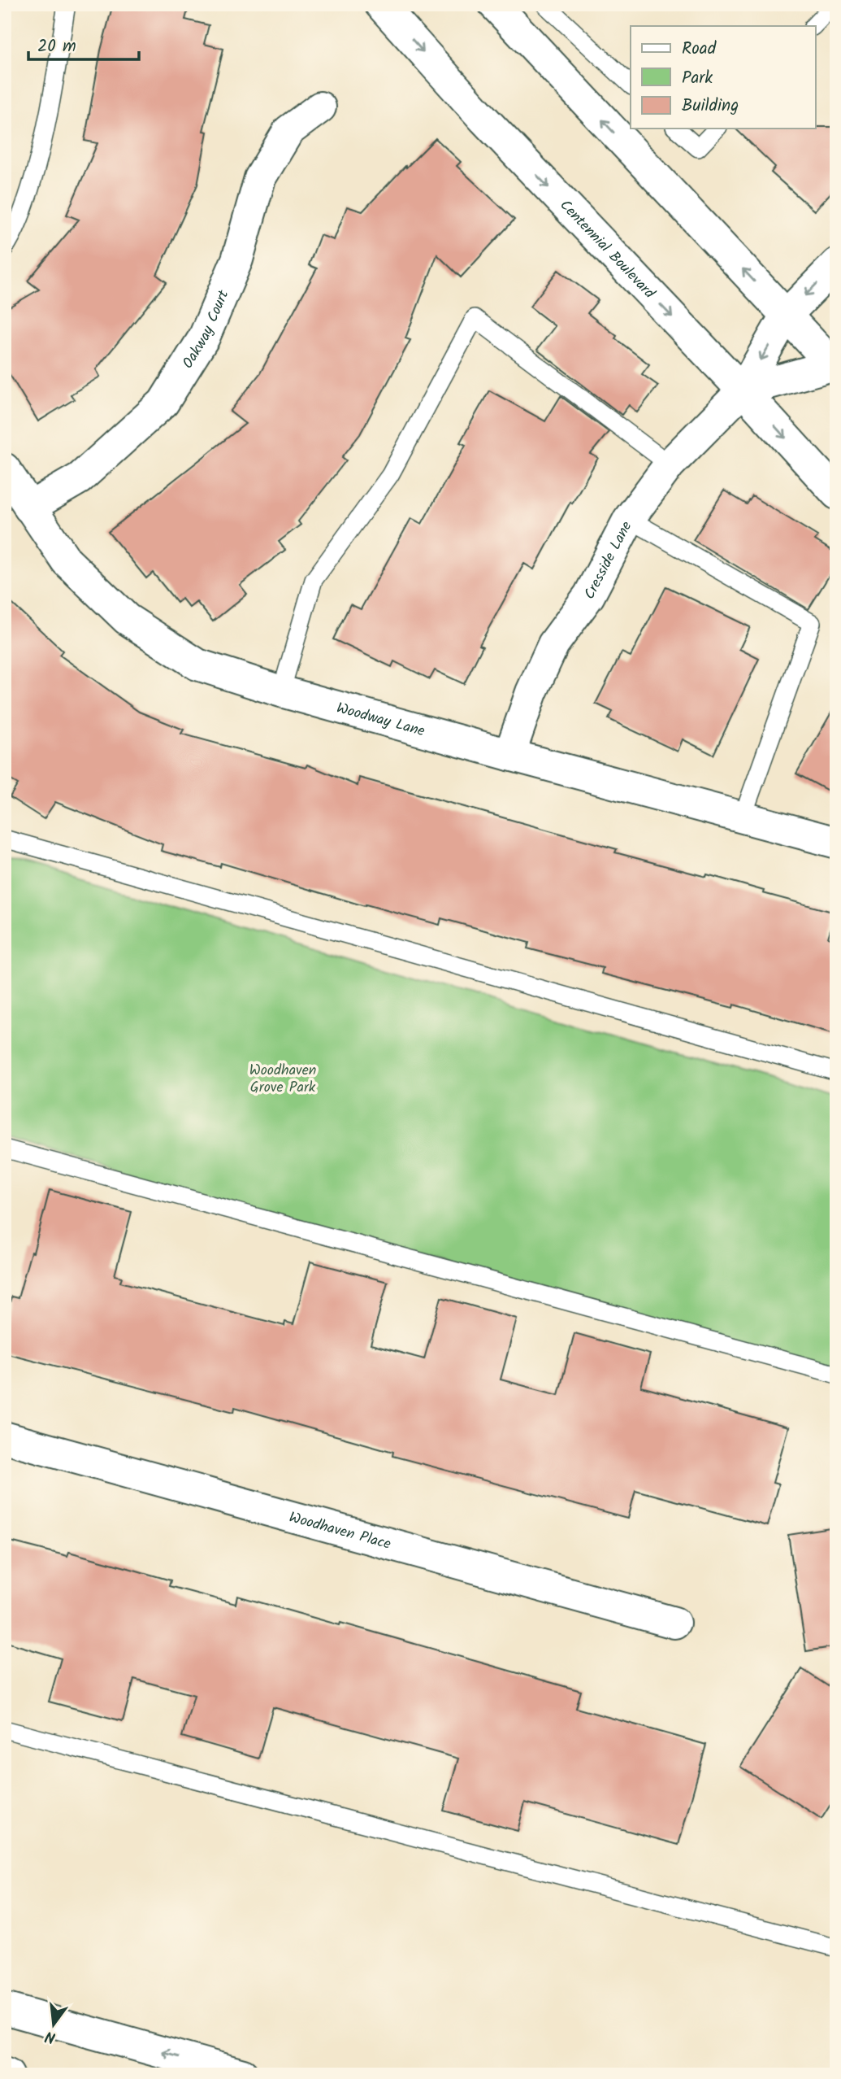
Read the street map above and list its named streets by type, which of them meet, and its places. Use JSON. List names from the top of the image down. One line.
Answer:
{"streets":{"street":["Centennial Boulevard","Oakway Court","Cresside Lane","Woodway Lane","Woodhaven Place"]},"crossings":[["Centennial Boulevard","Cresside Lane"],["Oakway Court","Woodway Lane"],["Cresside Lane","Woodway Lane"]],"parks":["Woodhaven Grove Park"],"legend":["Road","Park","Building"],"scale_bar":"20 m","north":"bottom"}
